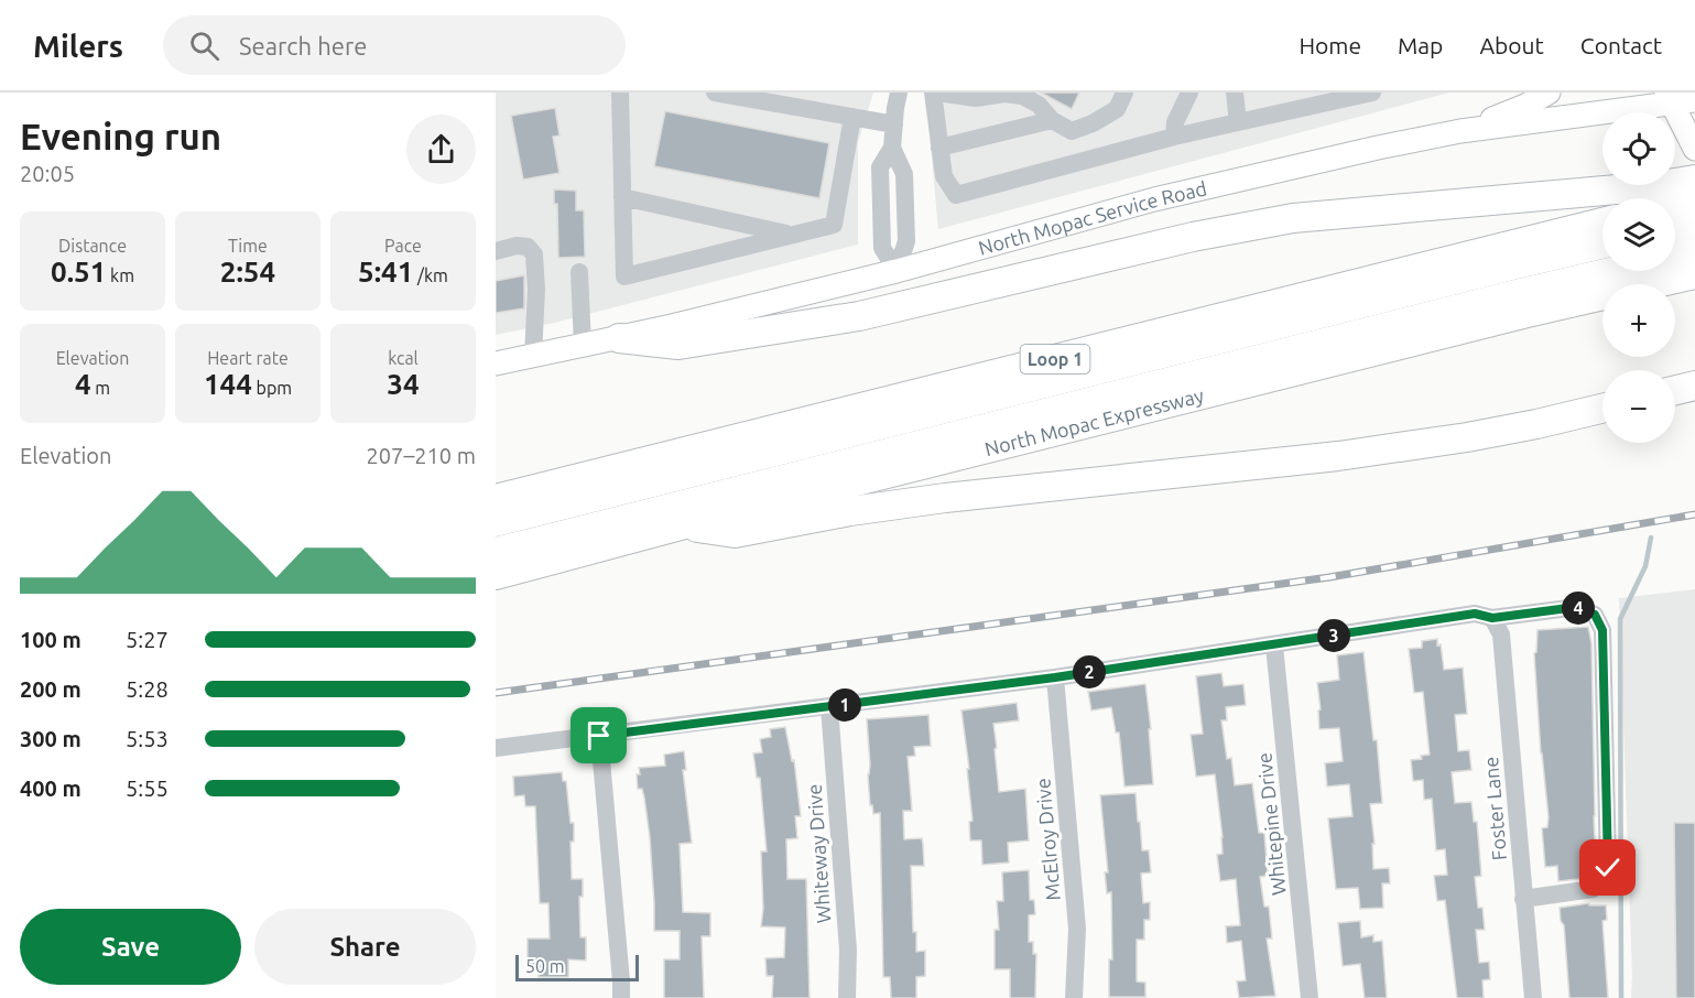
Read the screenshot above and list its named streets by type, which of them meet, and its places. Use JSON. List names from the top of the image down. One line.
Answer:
{"streets":{"highway":["Loop 1","North Mopac Expressway"],"main road":["North Mopac Service Road"],"street":["Foster Lane","Whitepine Drive","McElroy Drive","Whiteway Drive"]},"scale_bar":"50 m","page":{"header":"Milers","search":"Search here","nav":["Home","Map","About","Contact"],"heading":["Evening run","20:05"],"map_buttons":["+","−"],"stats":[["Distance","0.51 km"],["Time","2:54"],["Pace","5:41 /km"],["Elevation","4 m"],["Heart rate","144 bpm"],["kcal","34"]],"chart":["Elevation","207–210 m"],"pins":["4","3","2","1"],"list":[{"name":"100 m","note":"5:27"},{"name":"200 m","note":"5:28"},{"name":"300 m","note":"5:53"},{"name":"400 m","note":"5:55"}],"buttons":["Save","Share"],"scale":"50 m"}}
